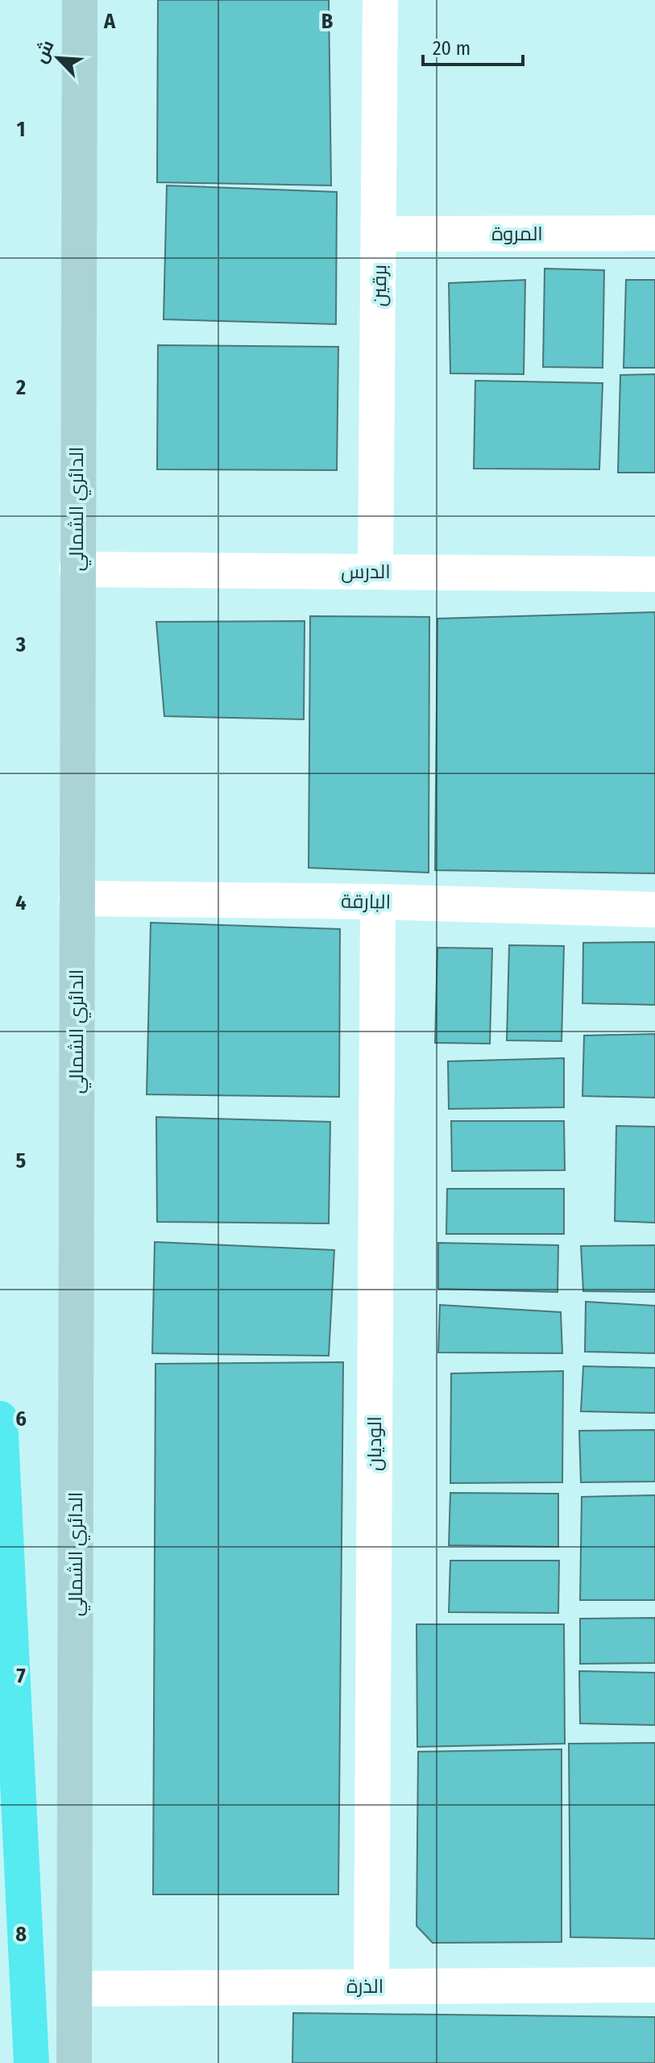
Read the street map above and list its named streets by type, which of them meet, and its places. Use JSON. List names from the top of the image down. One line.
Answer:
{"streets":{"street":["المروة","برقين","الدائري الشمالي","الدرس","البارقة","الوديان","الذرة"]},"crossings":[["المروة","برقين"],["برقين","الدرس"],["الدائري الشمالي","الدرس"],["الدائري الشمالي","البارقة"],["الدائري الشمالي","الذرة"],["البارقة","الوديان"],["الوديان","الذرة"]],"scale_bar":"20 m","north":"top left","grid":{"columns":["A","B"],"rows":["1","2","3","4","5","6","7","8"]}}
